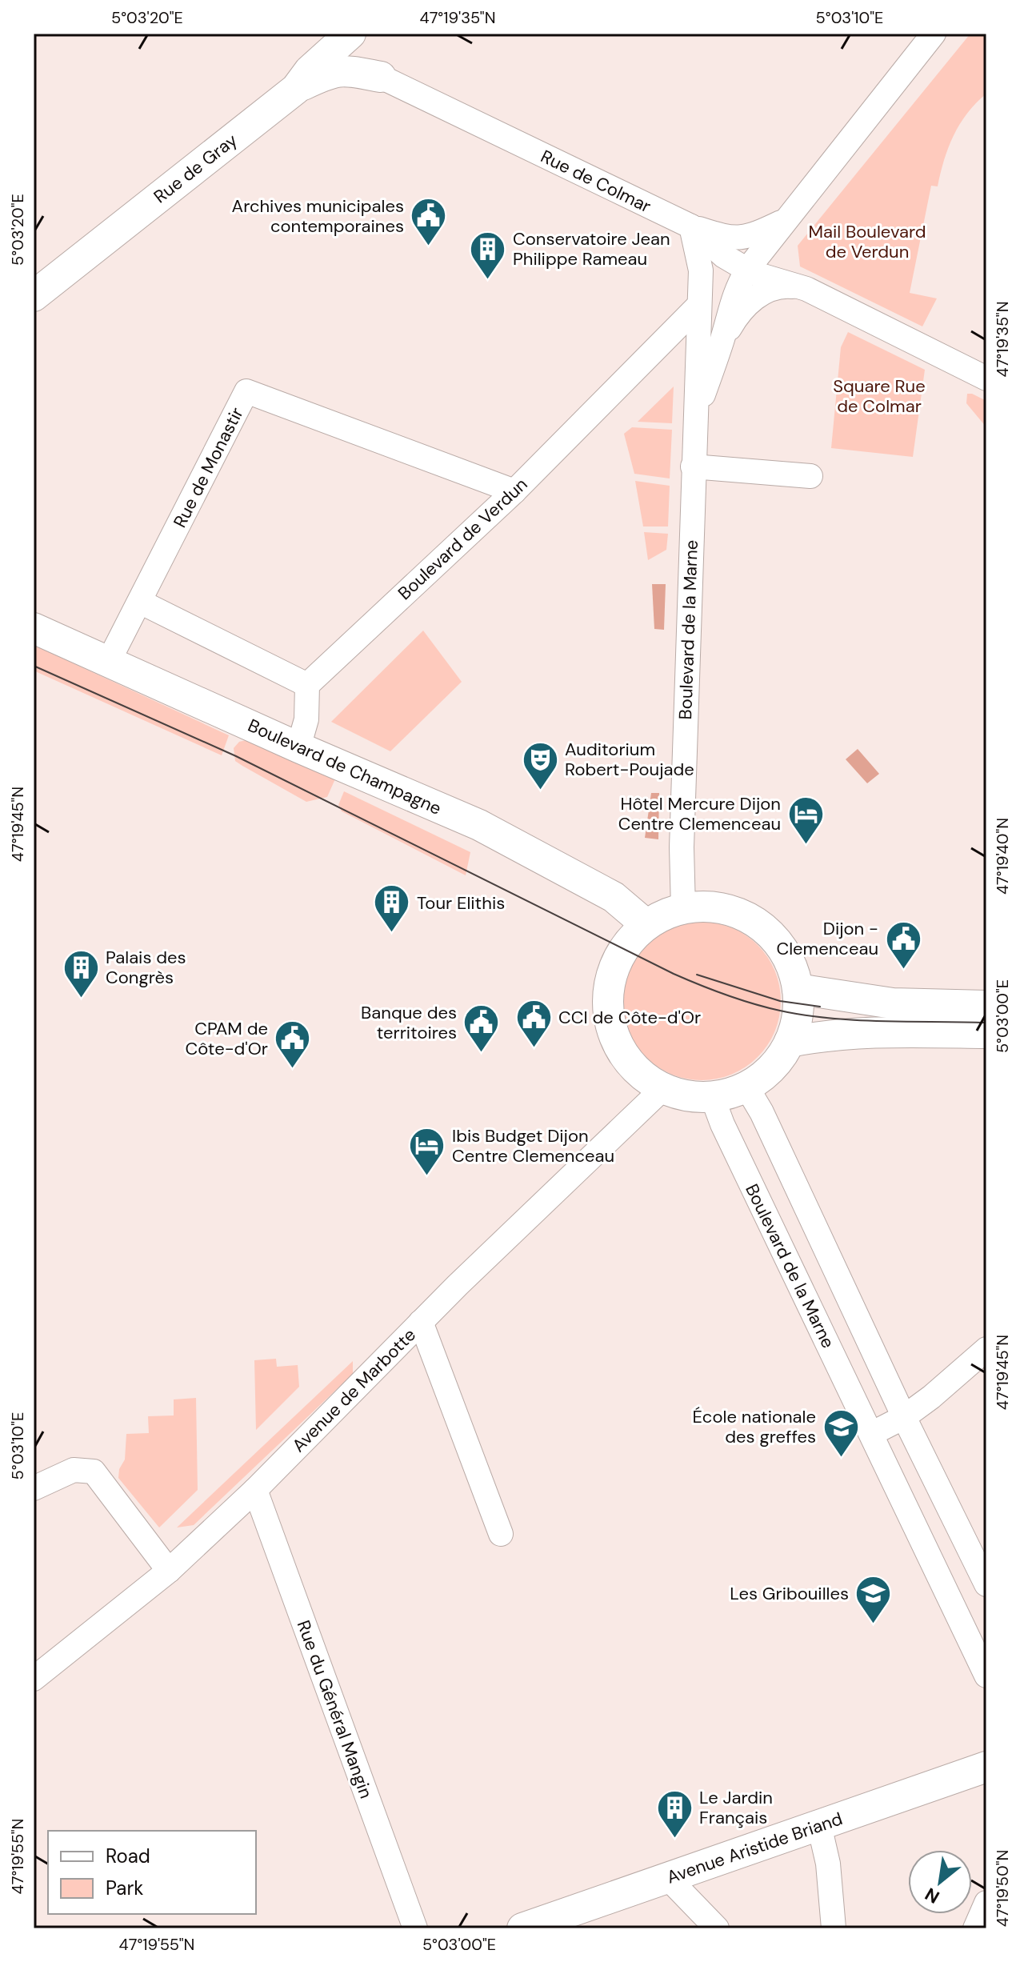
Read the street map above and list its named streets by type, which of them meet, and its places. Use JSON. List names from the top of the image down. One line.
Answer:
{"streets":{"main road":["Rue de Gray","Rue de Colmar","Boulevard de Champagne","Avenue Aristide Briand"],"street":["Rue de Monastir","Boulevard de Verdun","Boulevard de la Marne","Avenue de Marbotte","Rue du Général Mangin"]},"crossings":[["Rue de Gray","Rue de Colmar"],["Rue de Colmar","Boulevard de la Marne"],["Rue de Monastir","Boulevard de Verdun"],["Rue de Monastir","Boulevard de Champagne"],["Boulevard de Verdun","Boulevard de la Marne"],["Boulevard de la Marne","Boulevard de Champagne"],["Boulevard de la Marne","Avenue de Marbotte"],["Boulevard de Champagne","Avenue de Marbotte"],["Avenue de Marbotte","Rue du Général Mangin"]],"parks":["Mail Boulevard de Verdun","Square Rue de Colmar"],"places":{"public building":["Archives municipales contemporaines","Dijon - Clemenceau","CCI de Côte-d'Or","Banque des territoires","CPAM de Côte-d'Or"],"building":["Conservatoire Jean Philippe Rameau","Tour Elithis","Palais des Congrès","Le Jardin Français"],"theatre":["Auditorium Robert-Poujade"],"hotel":["Hôtel Mercure Dijon Centre Clemenceau","Ibis Budget Dijon Centre Clemenceau"],"school or university":["École nationale des greffes","Les Gribouilles"]},"legend":["Road","Park"],"north":"bottom left","coordinates":["5°03'20\"E","47°19'35\"N","5°03'10\"E","47°19'45\"N","47°19'40\"N","5°03'00\"E","47°19'55\"N","47°19'50\"N"]}
